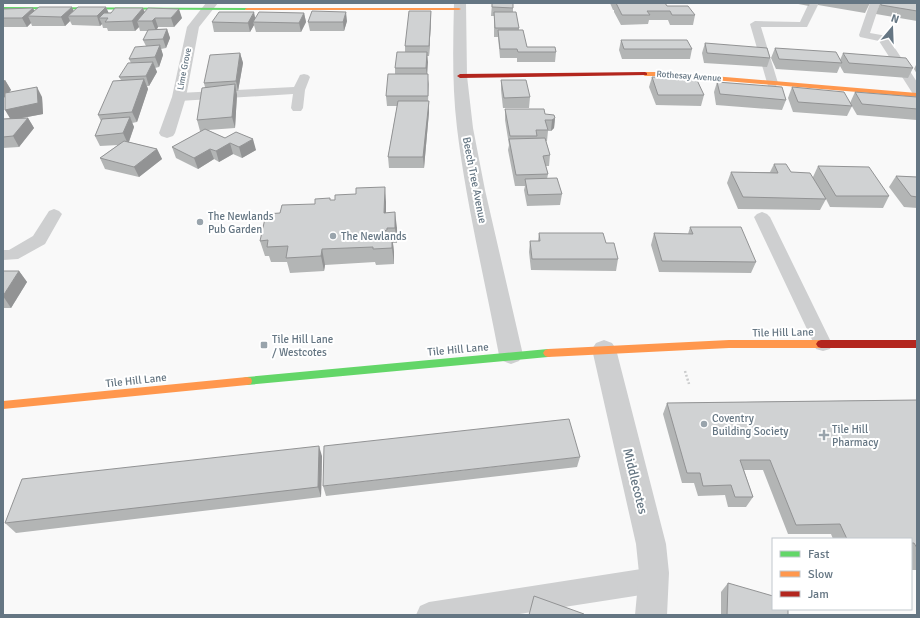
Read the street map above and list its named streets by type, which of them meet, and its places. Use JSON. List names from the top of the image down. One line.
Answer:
{"streets":{"street":["Lime Grove","Rothesay Avenue","Beech Tree Avenue","Tile Hill Lane","Middlecotes"]},"crossings":[["Rothesay Avenue","Beech Tree Avenue"],["Beech Tree Avenue","Tile Hill Lane"],["Tile Hill Lane","Middlecotes"]],"places":{"other":["The Newlands Pub Garden","The Newlands","Coventry Building Society"],"transit":["Tile Hill Lane / Westcotes"],"health":["Tile Hill Pharmacy"]},"legend":["Fast","Slow","Jam"],"north":"top"}
